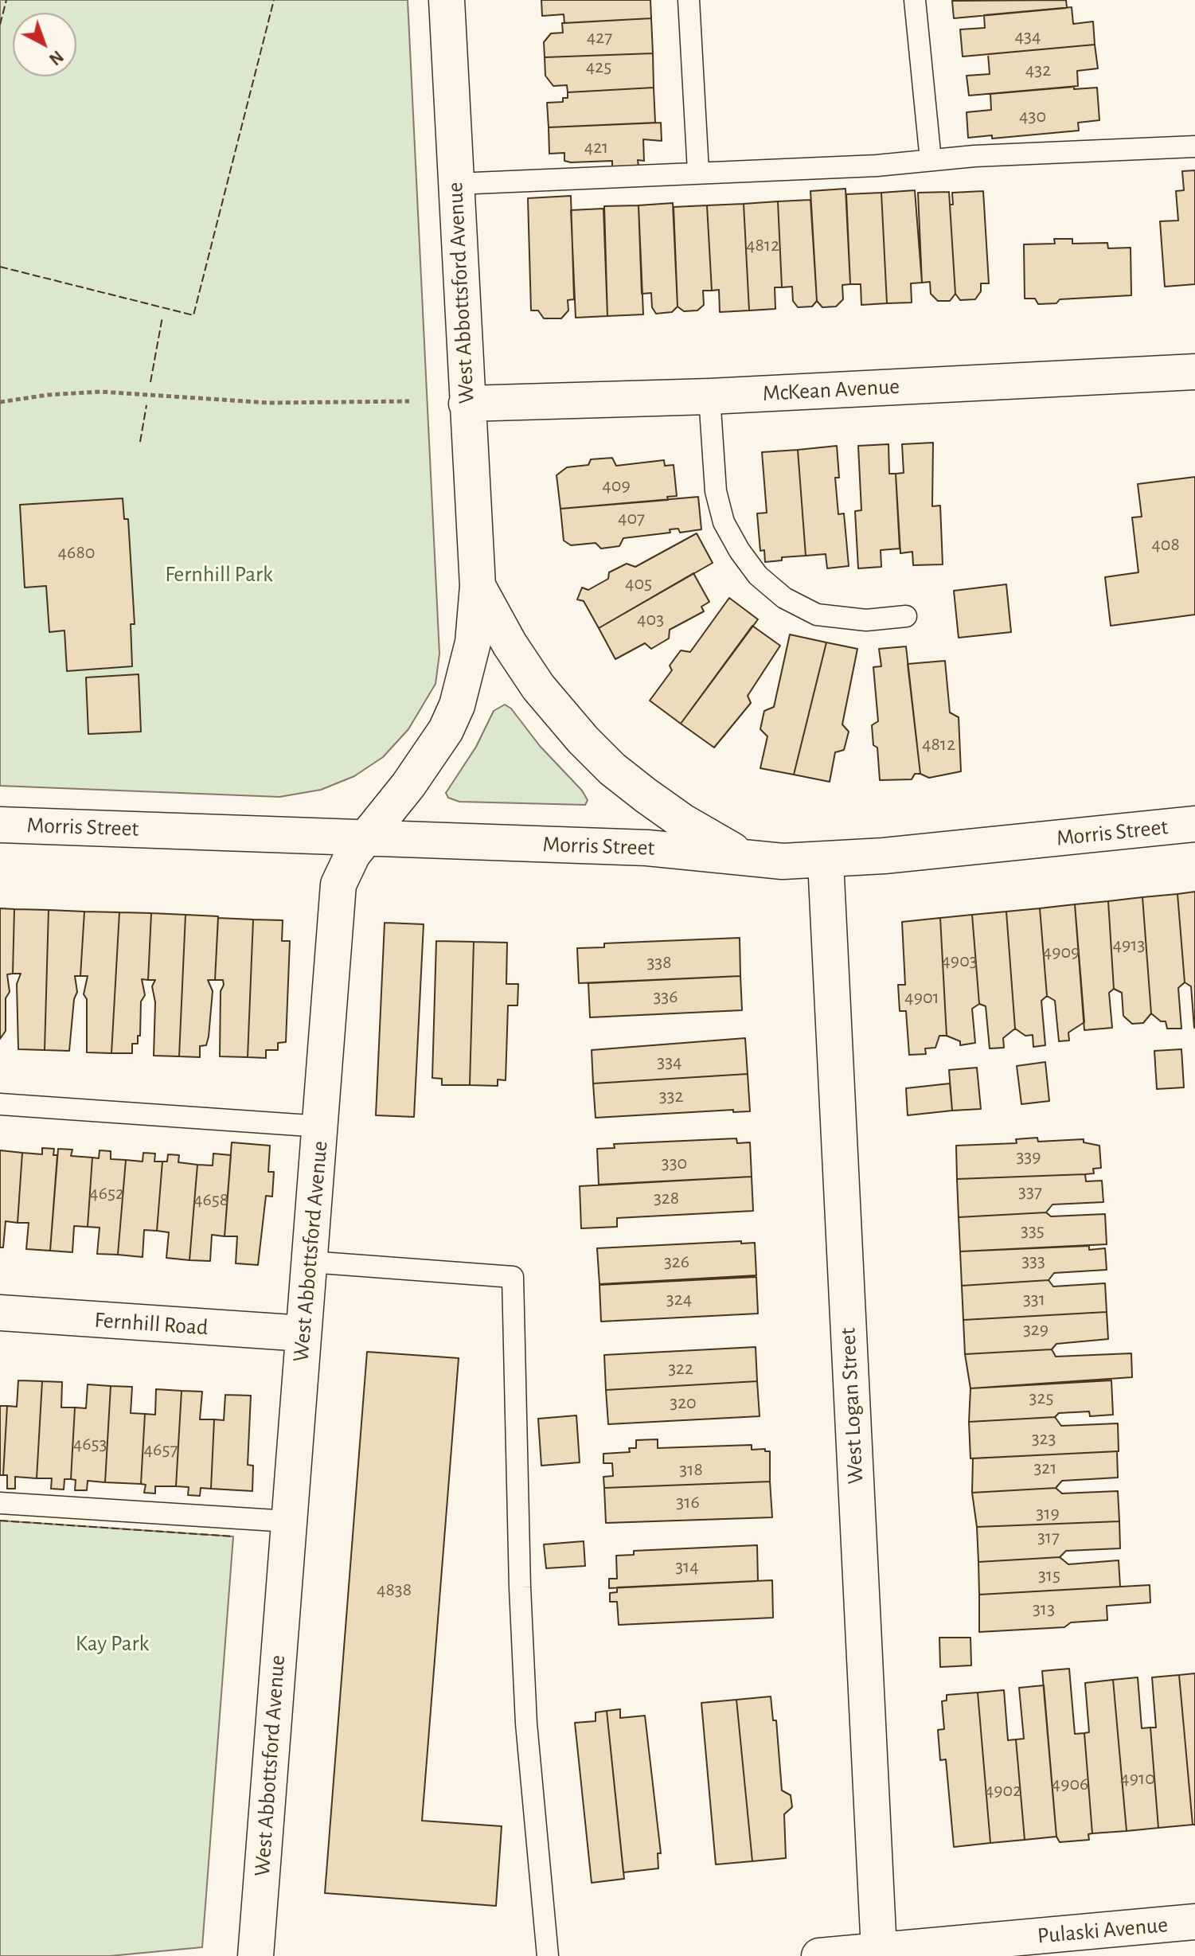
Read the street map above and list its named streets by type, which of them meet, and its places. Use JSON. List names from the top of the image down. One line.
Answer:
{"streets":{"street":["West Abbottsford Avenue","McKean Avenue","Morris Street","Fernhill Road","West Logan Street","Pulaski Avenue"]},"crossings":[["West Abbottsford Avenue","McKean Avenue"],["West Abbottsford Avenue","Morris Street"],["West Abbottsford Avenue","Fernhill Road"],["Morris Street","West Logan Street"],["West Logan Street","Pulaski Avenue"]],"parks":["Fernhill Park","Kay Park"],"house_numbers":["434","427","425","432","430","421","4812","409","407","408","4680","405","403","4812","4913","4909","4903","338","336","4901","334","332","339","330","337","4652","328","4658","335","333","326","324","331","329","322","325","320","323","4653","4657","321","318","316","319","317","314","315","4838","313","4910","4906","4902"],"north":"bottom right"}
